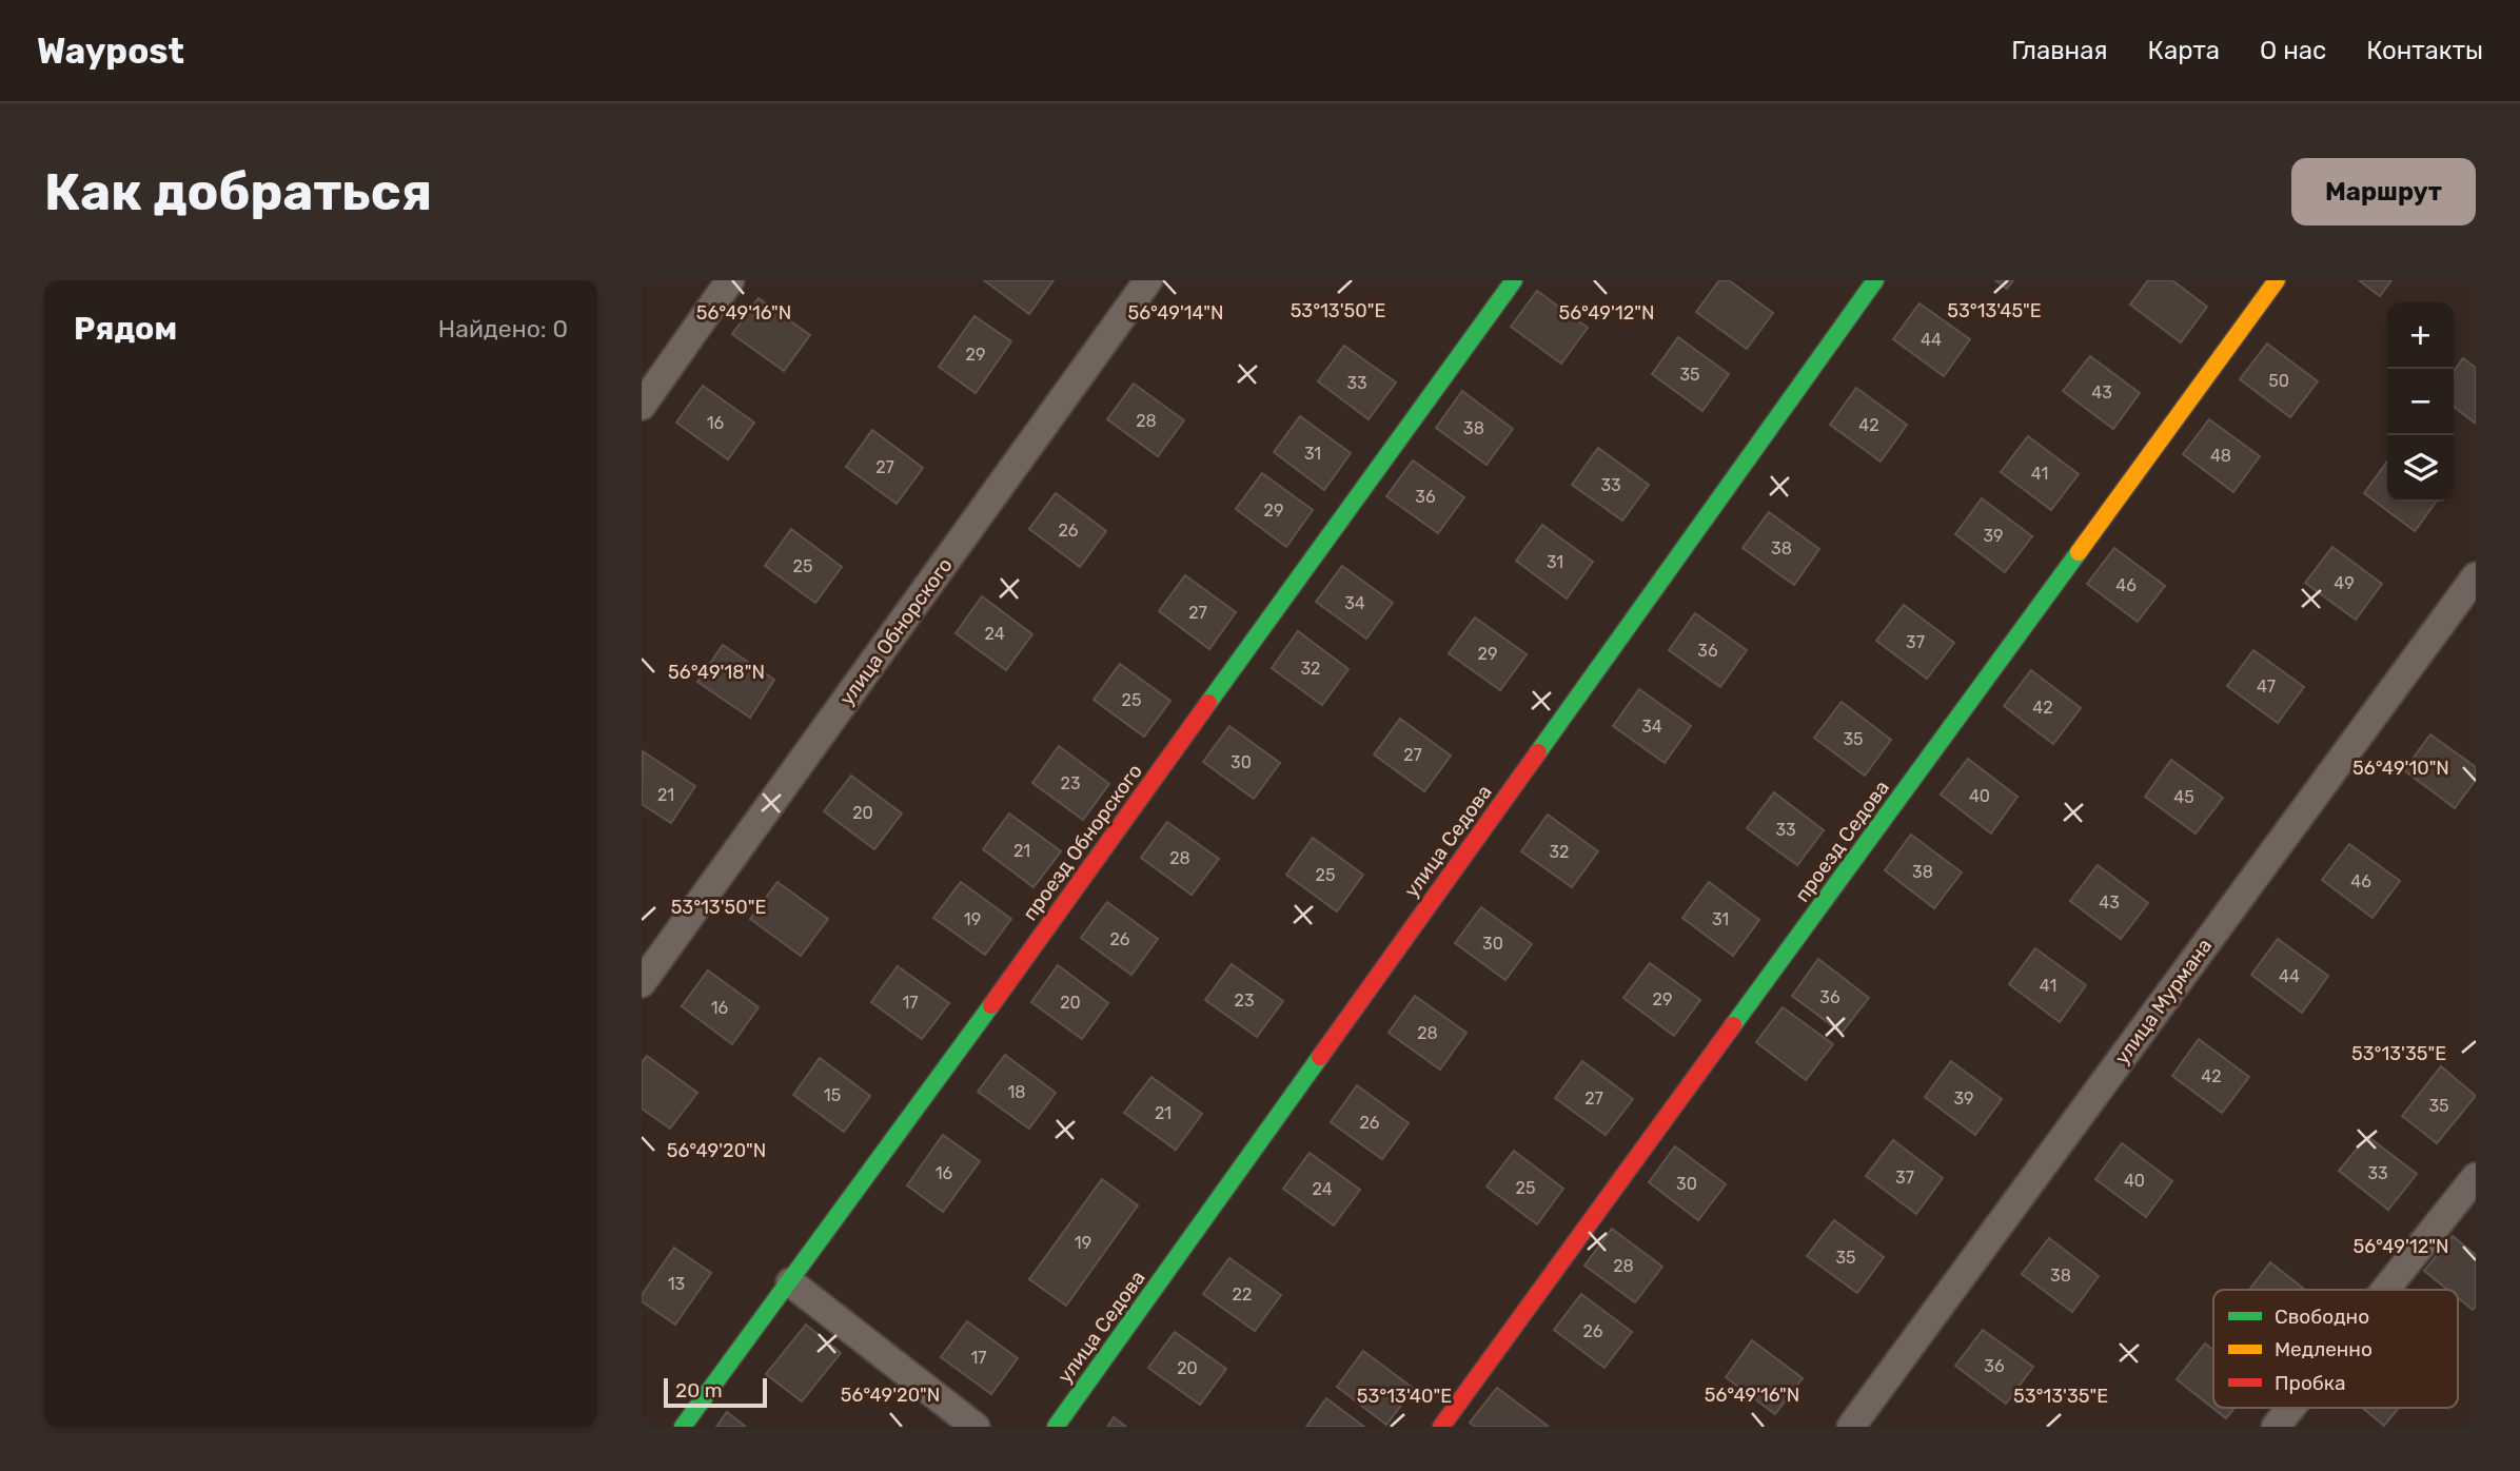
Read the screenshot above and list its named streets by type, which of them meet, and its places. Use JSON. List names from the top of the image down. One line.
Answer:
{"streets":{"street":["улица Обнорского","улица Седова","проезд Седова","проезд Обнорского","улица Мурмана"]},"house_numbers":["44","29","35","50","33","43","28","16","42","38","31","48","27","41","33","36","29","26","39","38","31","25","49","46","34","27","24","37","36","29","32","47","25","42","34","35","27","30","23","21","40","45","20","33","21","32","28","38","25","46","43","19","31","26","30","44","41","36","29","23","17","20","16","28","42","18","15","27","39","35","21","26","16","33","37","40","30","25","24","19","35","28","38","13","22","26","17","36","20"],"legend":["Свободно","Медленно","Пробка"],"scale_bar":"20 m","page":{"header":"Waypost","nav":["Главная","Карта","О нас","Контакты"],"buttons":"Маршрут","title":"Как добраться","heading":["Рядом","Найдено: 0"],"map_buttons":["+","−"],"scale":"20 m"},"coordinates":["53°13'50\"E","53°13'45\"E","56°49'16\"N","56°49'14\"N","56°49'12\"N","56°49'18\"N","56°49'10\"N","53°13'35\"E","56°49'20\"N","53°13'40\"E"]}
